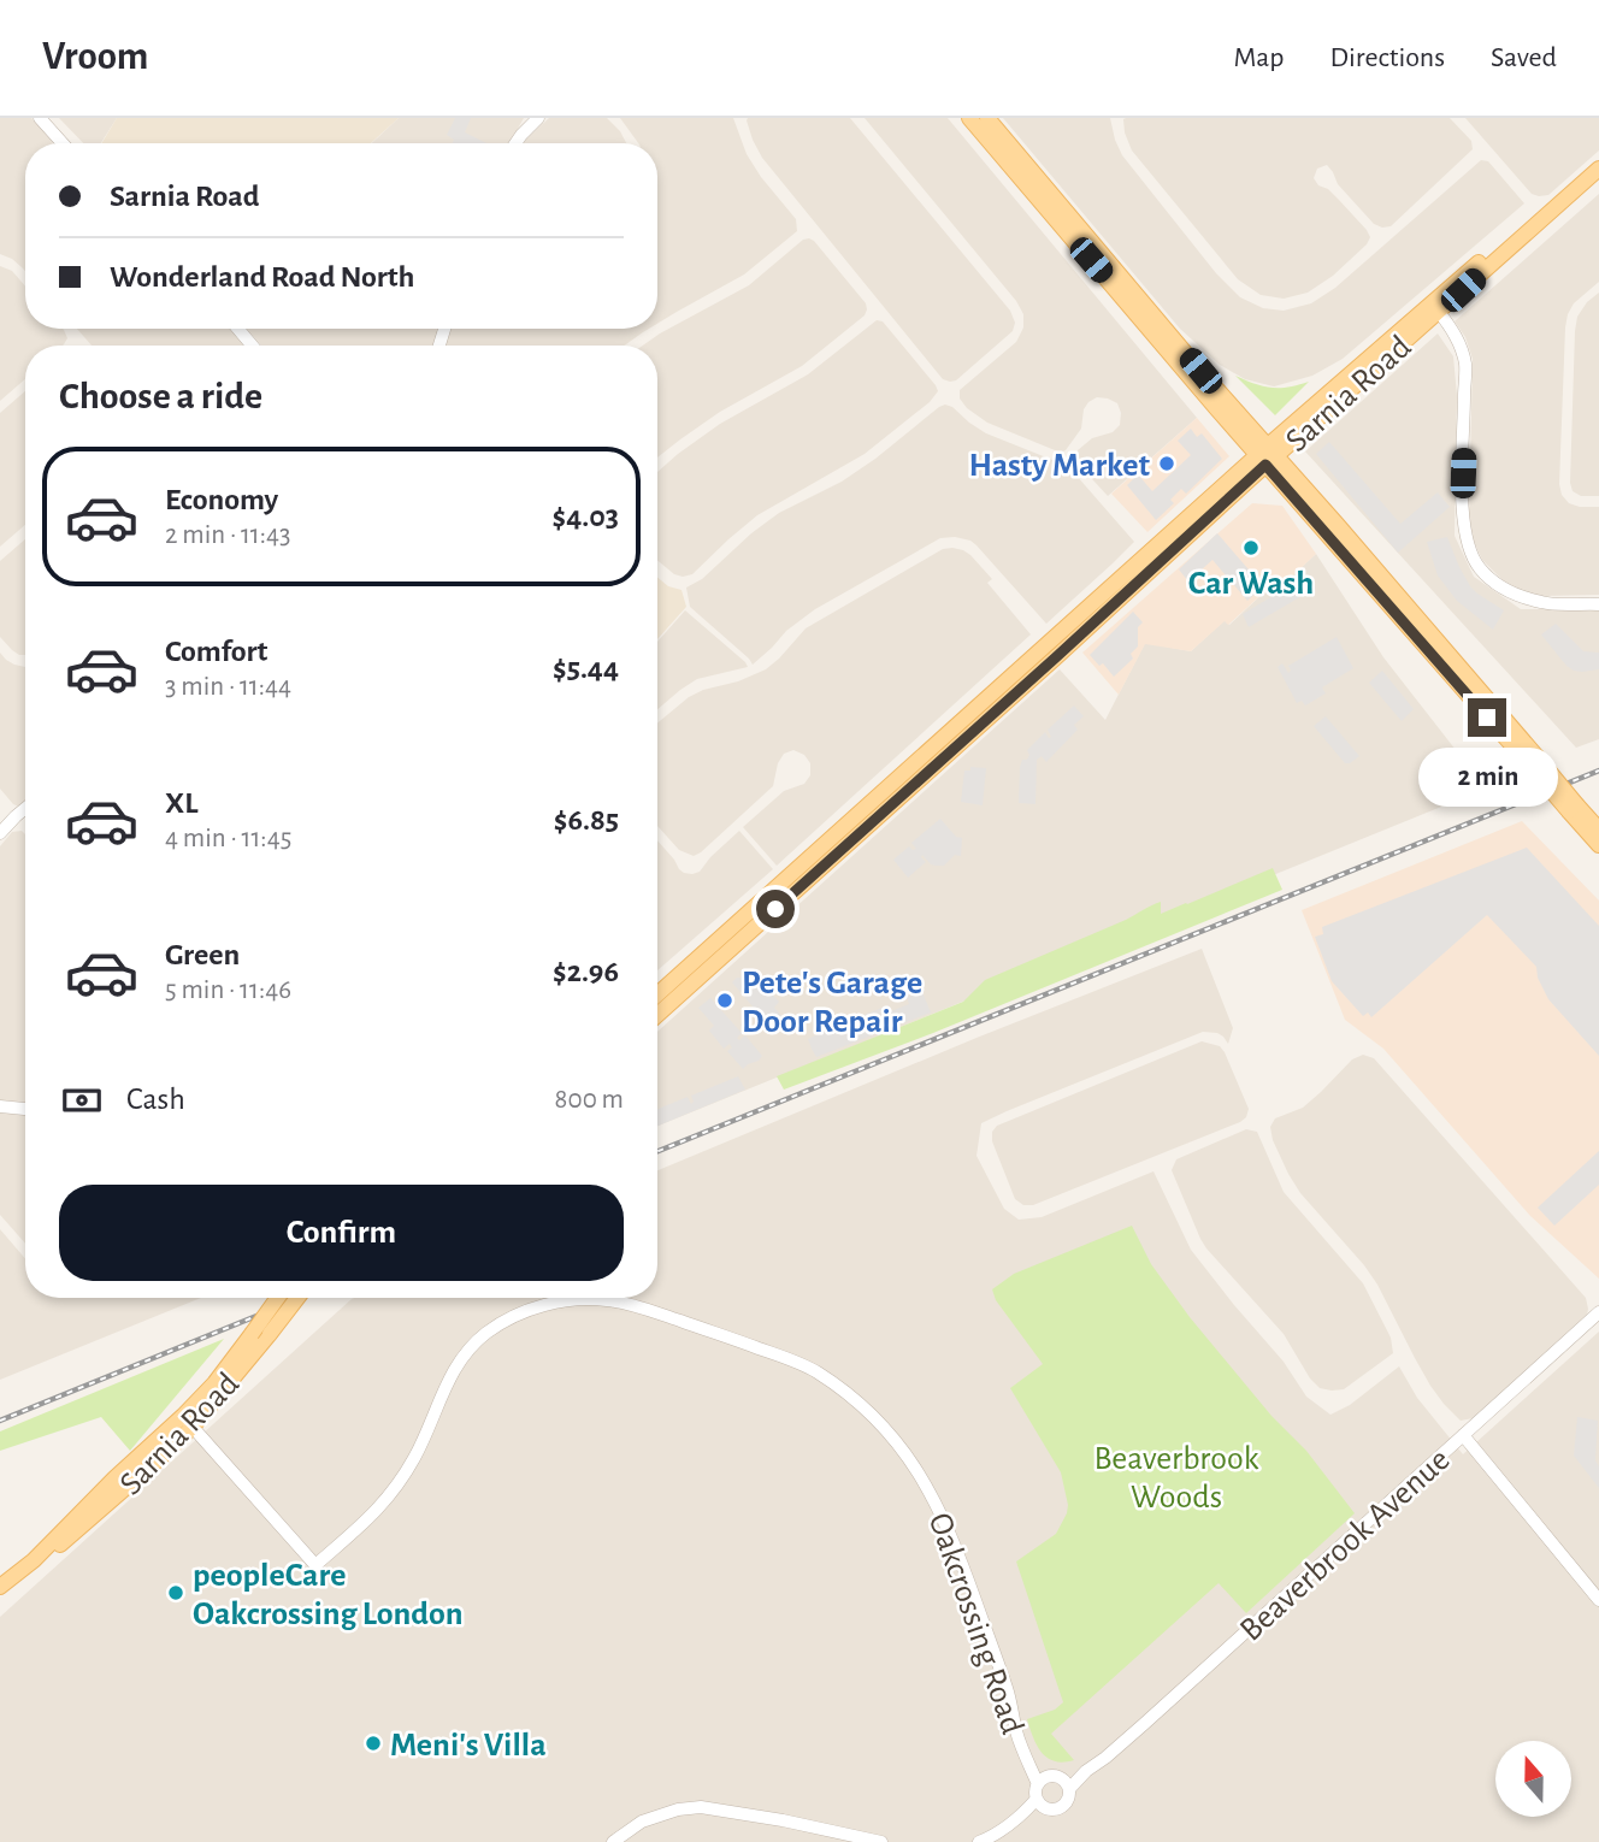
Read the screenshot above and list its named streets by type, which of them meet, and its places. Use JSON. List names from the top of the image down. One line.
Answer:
{"streets":{"main road":["Sarnia Road"],"street":["Beaverbrook Avenue","Oakcrossing Road"]},"crossings":[["Sarnia Road","Oakcrossing Road"],["Beaverbrook Avenue","Oakcrossing Road"]],"parks":["Beaverbrook Woods"],"places":["Hasty Market","Car Wash","Pete's Garage Door Repair","peopleCare Oakcrossing London","Meni's Villa"],"north":"top","page":{"header":"Vroom","nav":["Map","Directions","Saved"],"banner":["Sarnia Road","Wonderland Road North"],"heading":"Choose a ride","list":[{"name":"Economy","note":"2 min · 11:43","value":"$4.03"},{"name":"Comfort","note":"3 min · 11:44","value":"$5.44"},{"name":"XL","note":"4 min · 11:45","value":"$6.85"},{"name":"Green","note":"5 min · 11:46","value":"$2.96"}],"bubble":"2 min","pay":["Cash","800 m"],"buttons":"Confirm"}}
